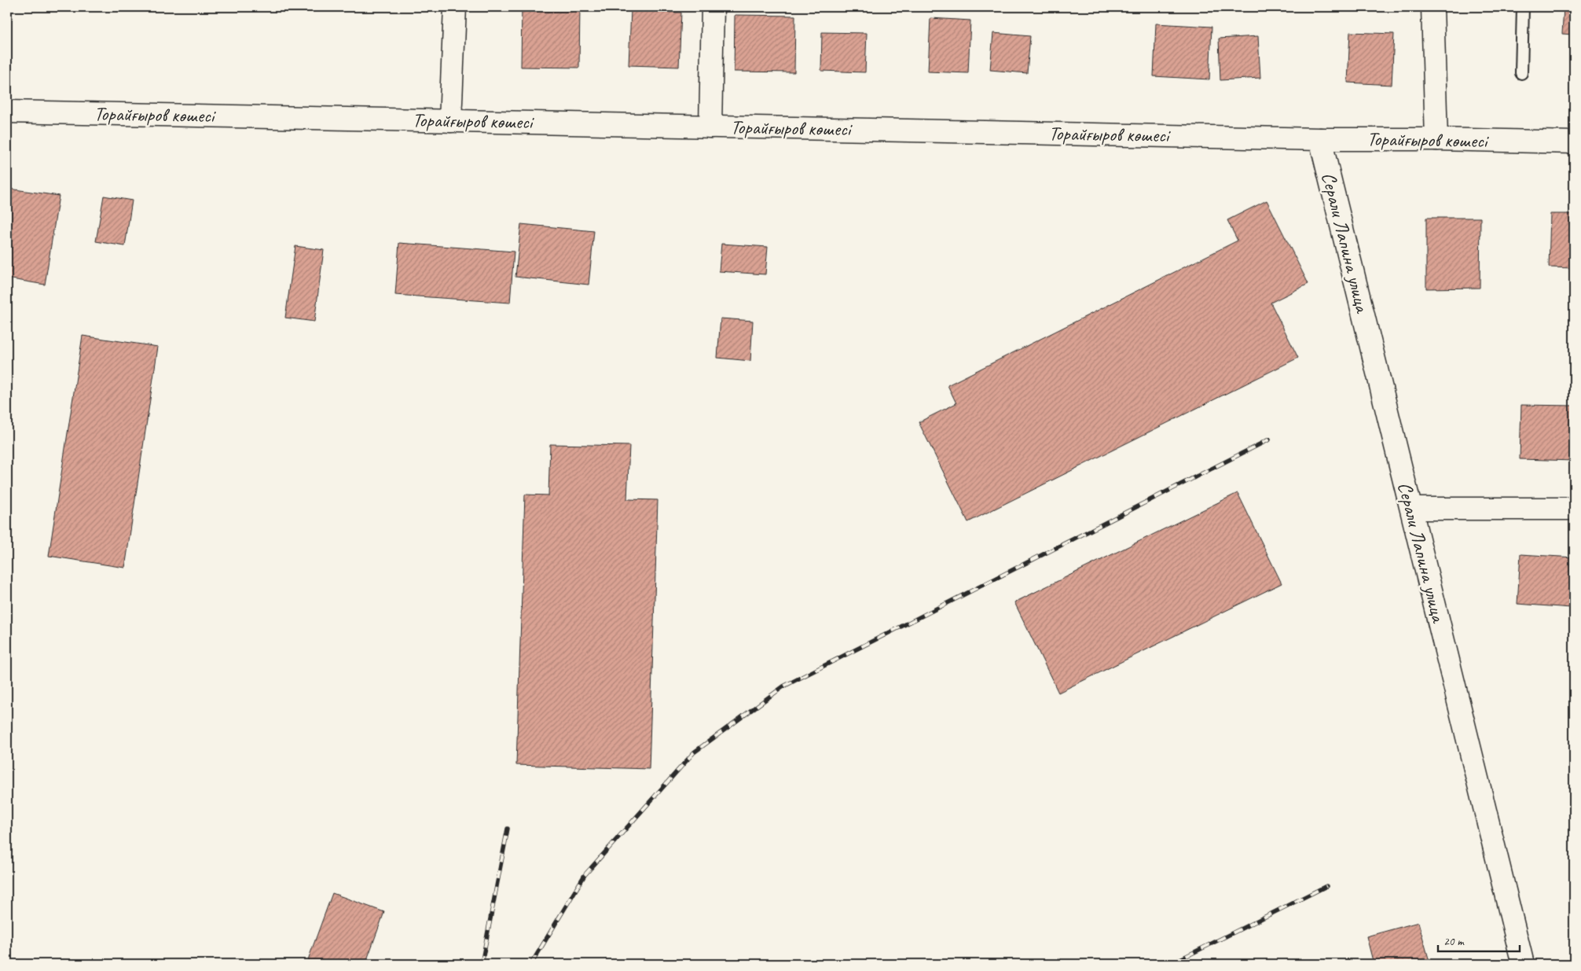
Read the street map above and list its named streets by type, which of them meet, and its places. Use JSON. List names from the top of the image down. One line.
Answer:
{"streets":{"street":["Торайғыров көшесі","Серали Лапина улица"]},"crossings":[["Торайғыров көшесі","Серали Лапина улица"]],"scale_bar":"20 m"}
